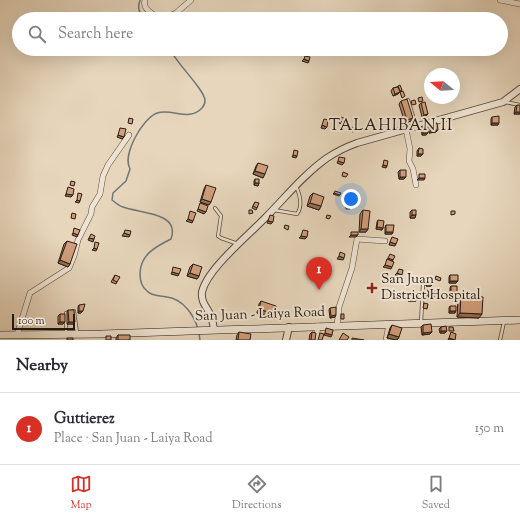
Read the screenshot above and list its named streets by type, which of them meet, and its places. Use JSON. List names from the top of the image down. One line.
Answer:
{"streets":{"main road":["San Juan - Laiya Road"]},"districts":["TALAHIBAN II"],"places":{"health":["San Juan District Hospital"]},"scale_bar":"100 m","north":"left","page":{"search":"Search here","pins":"1","scale":"100 m","heading":"Nearby","list":[{"mark":"1","name":"Guttierez","note":"Place · San Juan - Laiya Road","value":"150 m"}],"nav":["Map","Directions","Saved"]}}
